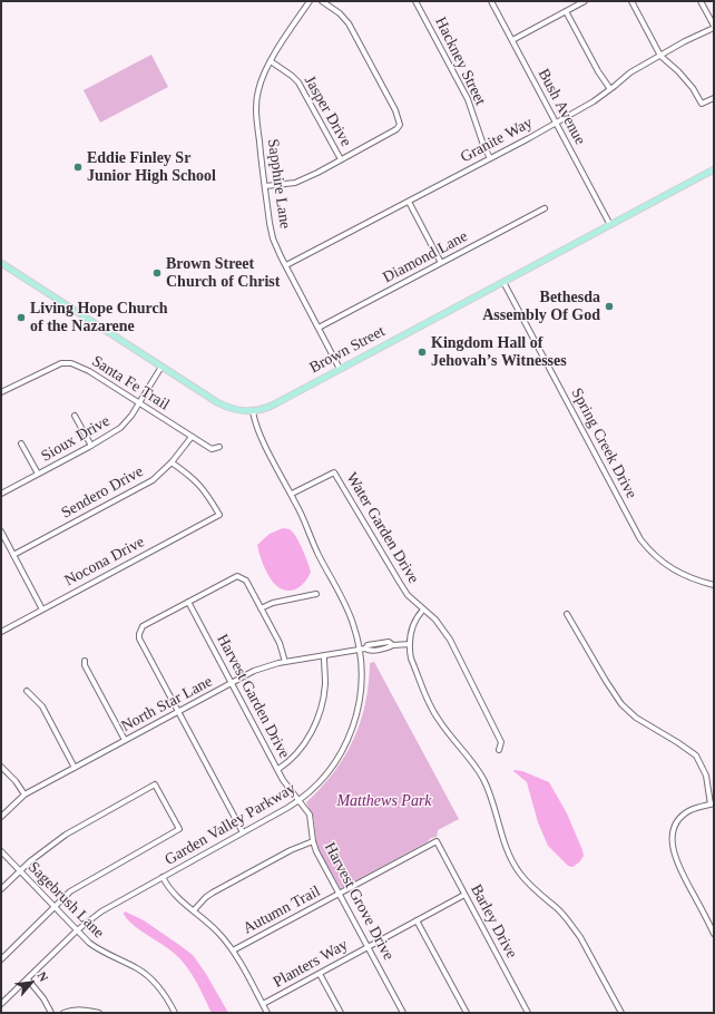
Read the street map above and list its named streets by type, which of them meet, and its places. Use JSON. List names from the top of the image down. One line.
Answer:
{"streets":{"main road":["Brown Street"],"street":["Hackney Street","Bush Avenue","Jasper Drive","Granite Way","Sapphire Lane","Diamond Lane","Santa Fe Trail","Sioux Drive","Spring Creek Drive","Sendero Drive","Water Garden Drive","Nocona Drive","Harvest Garden Drive","North Star Lane","Garden Valley Parkway","Sagebrush Lane","Harvest Grove Drive","Autumn Trail","Barley Drive","Planters Way"]},"crossings":[["Hackney Street","Granite Way"],["Bush Avenue","Granite Way"],["Bush Avenue","Brown Street"],["Jasper Drive","Sapphire Lane"],["Granite Way","Sapphire Lane"],["Sapphire Lane","Diamond Lane"],["Sapphire Lane","Brown Street"],["Brown Street","Sioux Drive"],["Brown Street","Spring Creek Drive"],["Brown Street","Garden Valley Parkway"],["Santa Fe Trail","Sioux Drive"],["Santa Fe Trail","Sendero Drive"],["Sendero Drive","Nocona Drive"],["Water Garden Drive","Garden Valley Parkway"],["Harvest Garden Drive","North Star Lane"],["Harvest Garden Drive","Garden Valley Parkway"],["Harvest Garden Drive","Harvest Grove Drive"],["North Star Lane","Garden Valley Parkway"],["Garden Valley Parkway","Sagebrush Lane"],["Garden Valley Parkway","Harvest Grove Drive"],["Harvest Grove Drive","Autumn Trail"],["Harvest Grove Drive","Planters Way"],["Autumn Trail","Barley Drive"],["Barley Drive","Planters Way"]],"parks":["Matthews Park"],"places":["Eddie Finley Sr Junior High School","Brown Street Church of Christ","Bethesda Assembly Of God","Living Hope Church of the Nazarene","Kingdom Hall of Jehovah’s Witnesses"],"north":"top right"}
